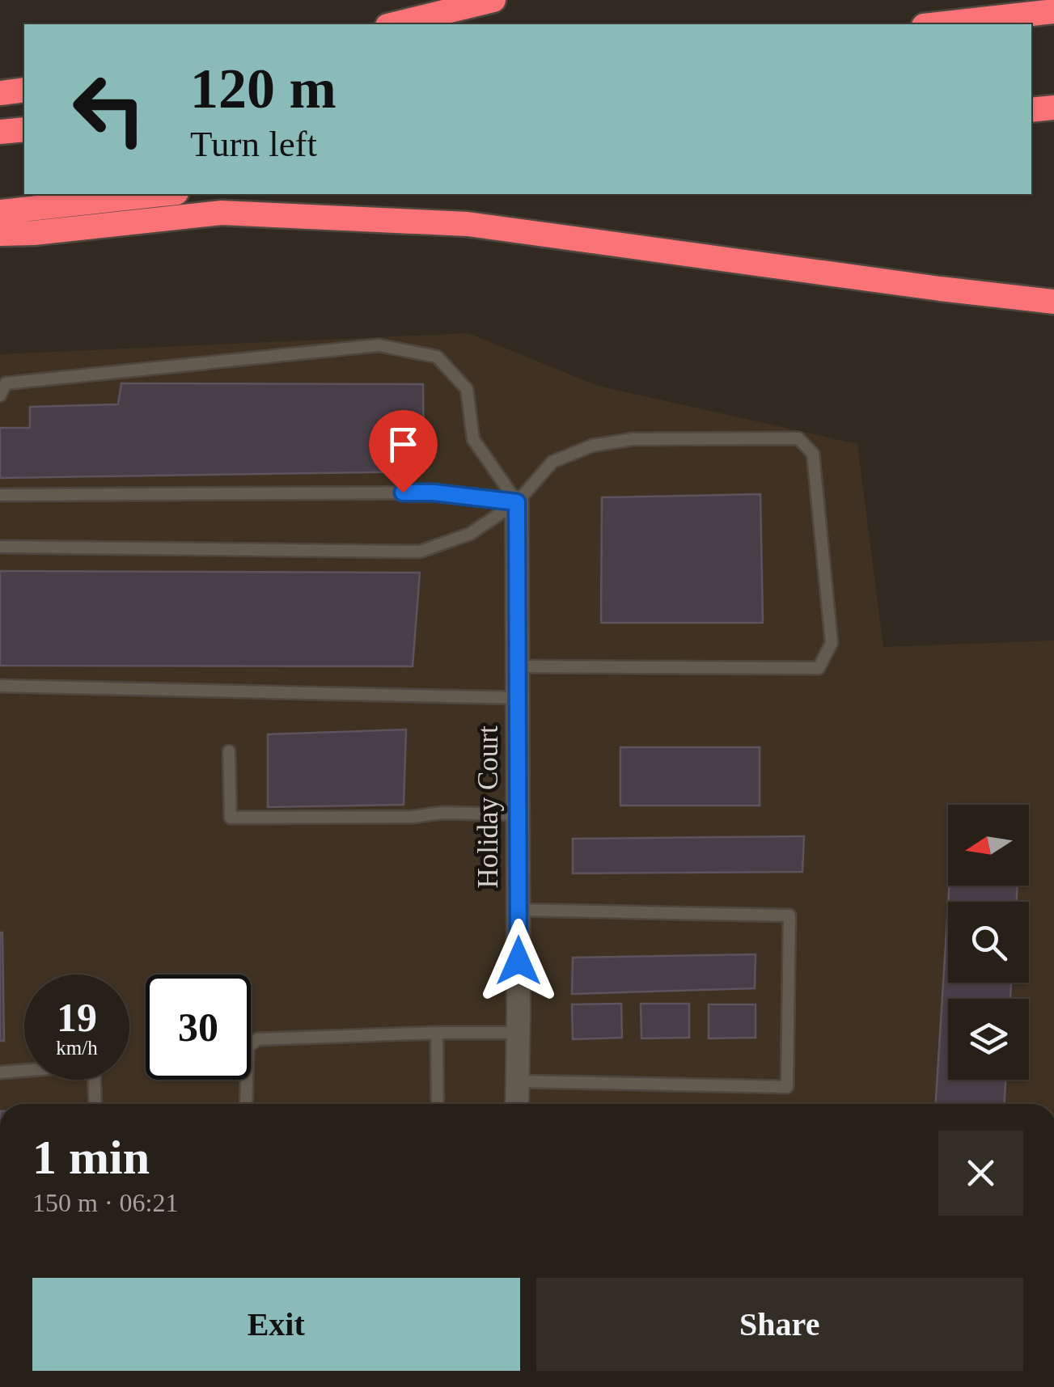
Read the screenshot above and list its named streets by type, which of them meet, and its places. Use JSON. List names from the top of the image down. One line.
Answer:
{"streets":{"street":["Holiday Court"]},"north":"left","page":{"turn":["120 m","Turn left"],"speed":"19 km/h","limit":"30","heading":["1 min","150 m · 06:21"],"buttons":["Exit","Share"]}}
